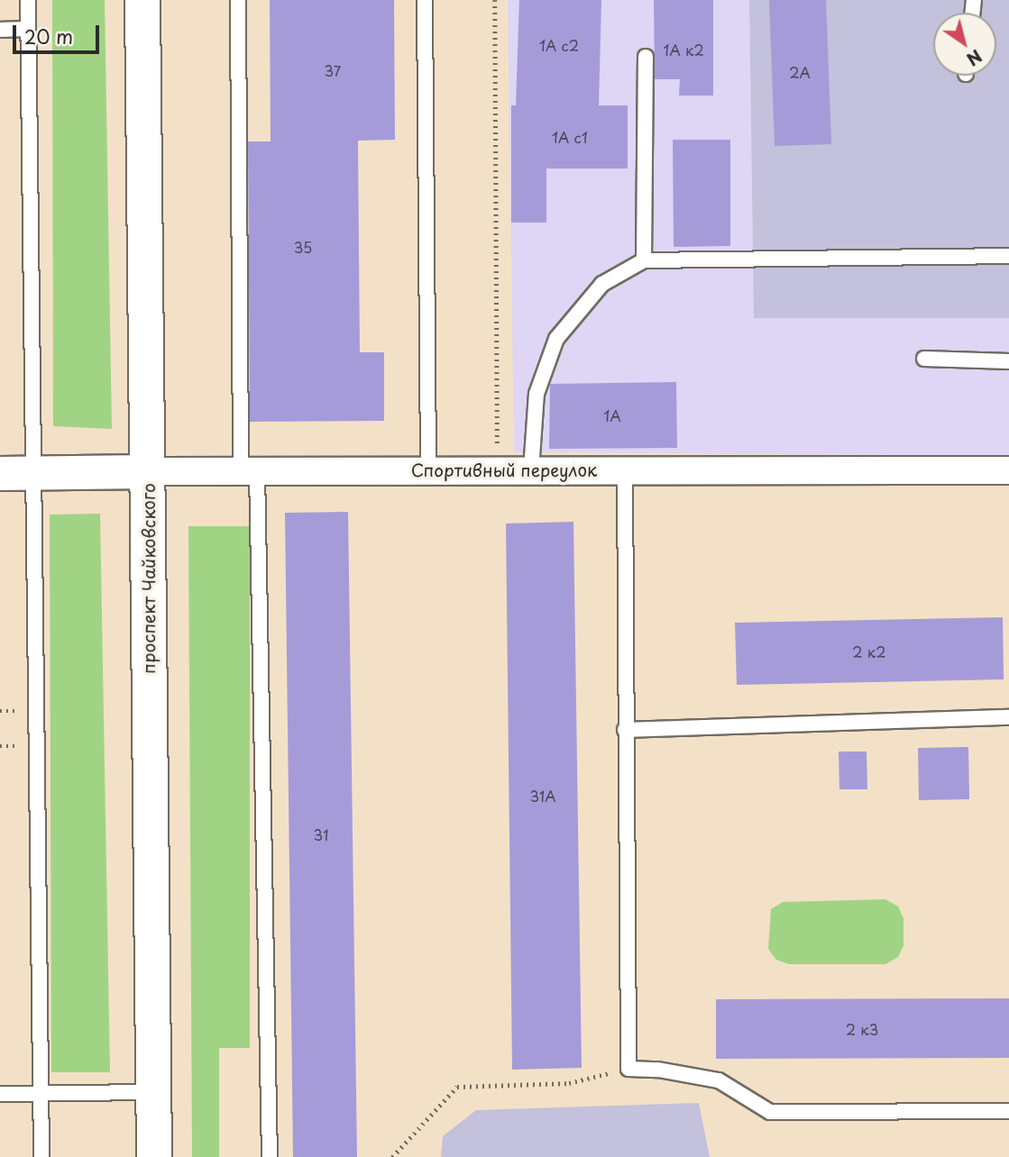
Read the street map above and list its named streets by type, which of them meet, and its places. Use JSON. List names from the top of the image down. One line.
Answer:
{"streets":{"main road":["проспект Чайковского"],"street":["Спортивный переулок"]},"crossings":[["Спортивный переулок","проспект Чайковского"]],"house_numbers":["1А с2","1А к2","37","2А","1А с1","35","1А","2 к2","31А","31","2 к3"],"scale_bar":"20 m","north":"bottom right"}
